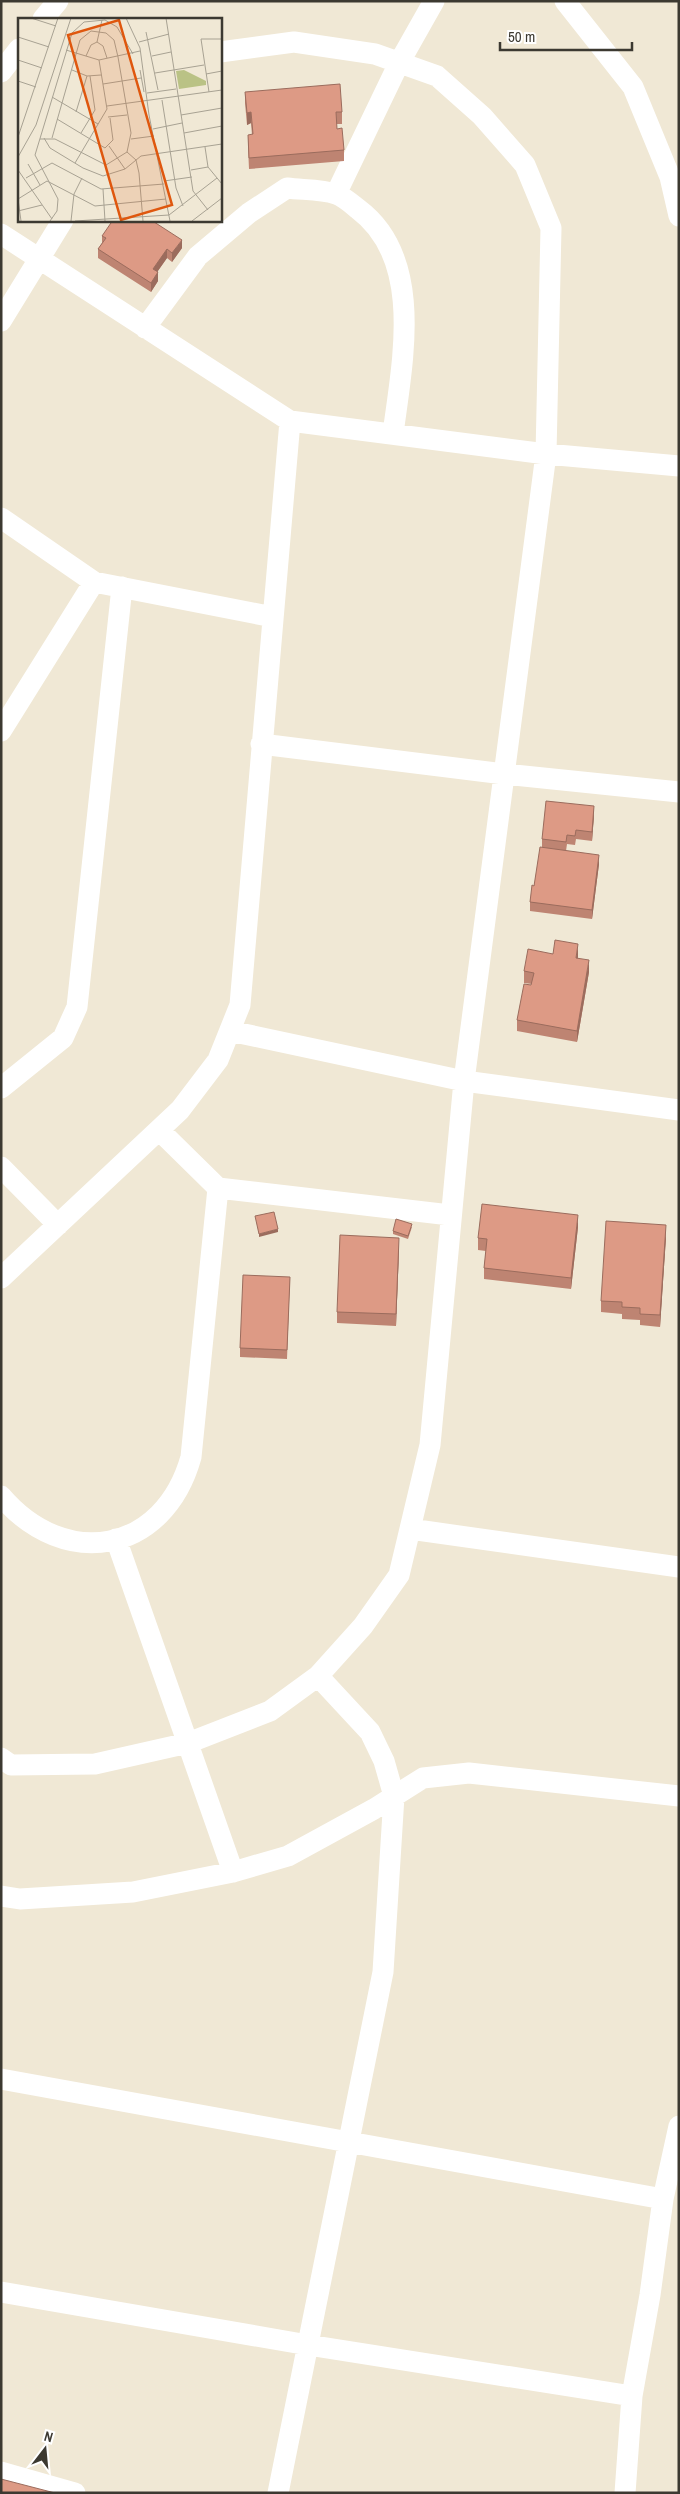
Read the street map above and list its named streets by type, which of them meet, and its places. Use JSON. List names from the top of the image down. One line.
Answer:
{"scale_bar":"50 m","north":"top"}
